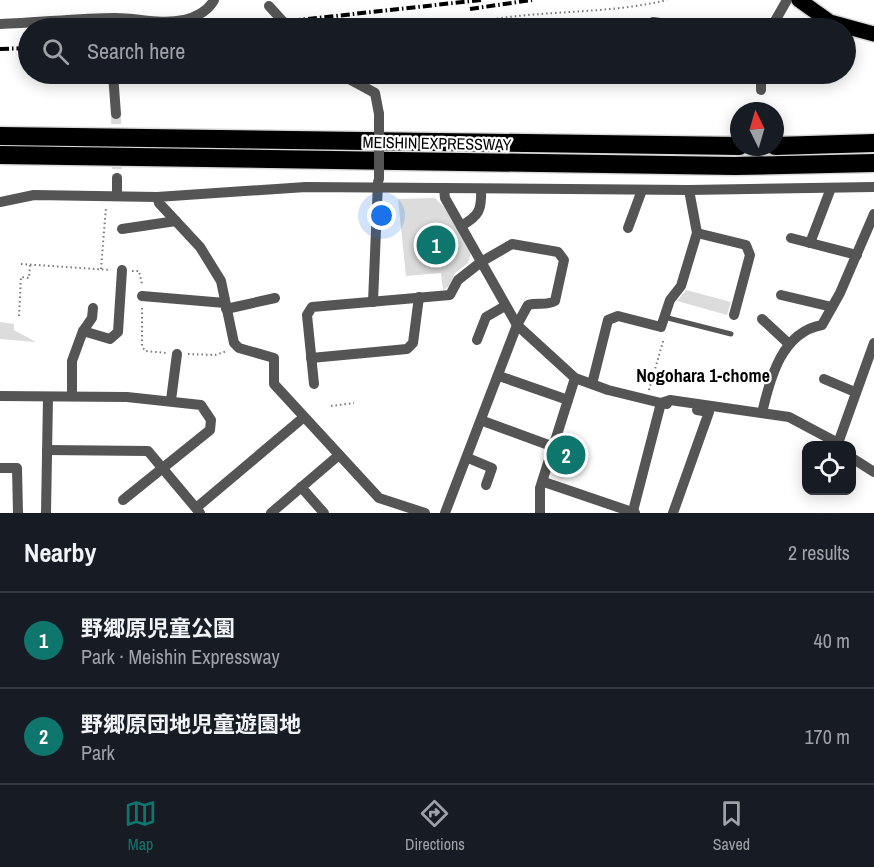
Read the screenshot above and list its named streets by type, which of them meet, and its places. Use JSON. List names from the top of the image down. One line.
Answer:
{"streets":{"highway":["MEISHIN EXPRESSWAY"]},"districts":["Nogohara 1-chome"],"north":"top","page":{"search":"Search here","pins":["1","2"],"heading":["Nearby","2 results"],"list":[{"mark":"1","name":"野郷原児童公園","note":"Park · Meishin Expressway","value":"40 m"},{"mark":"2","name":"野郷原団地児童遊園地","note":"Park","value":"170 m"}],"nav":["Map","Directions","Saved"]}}
